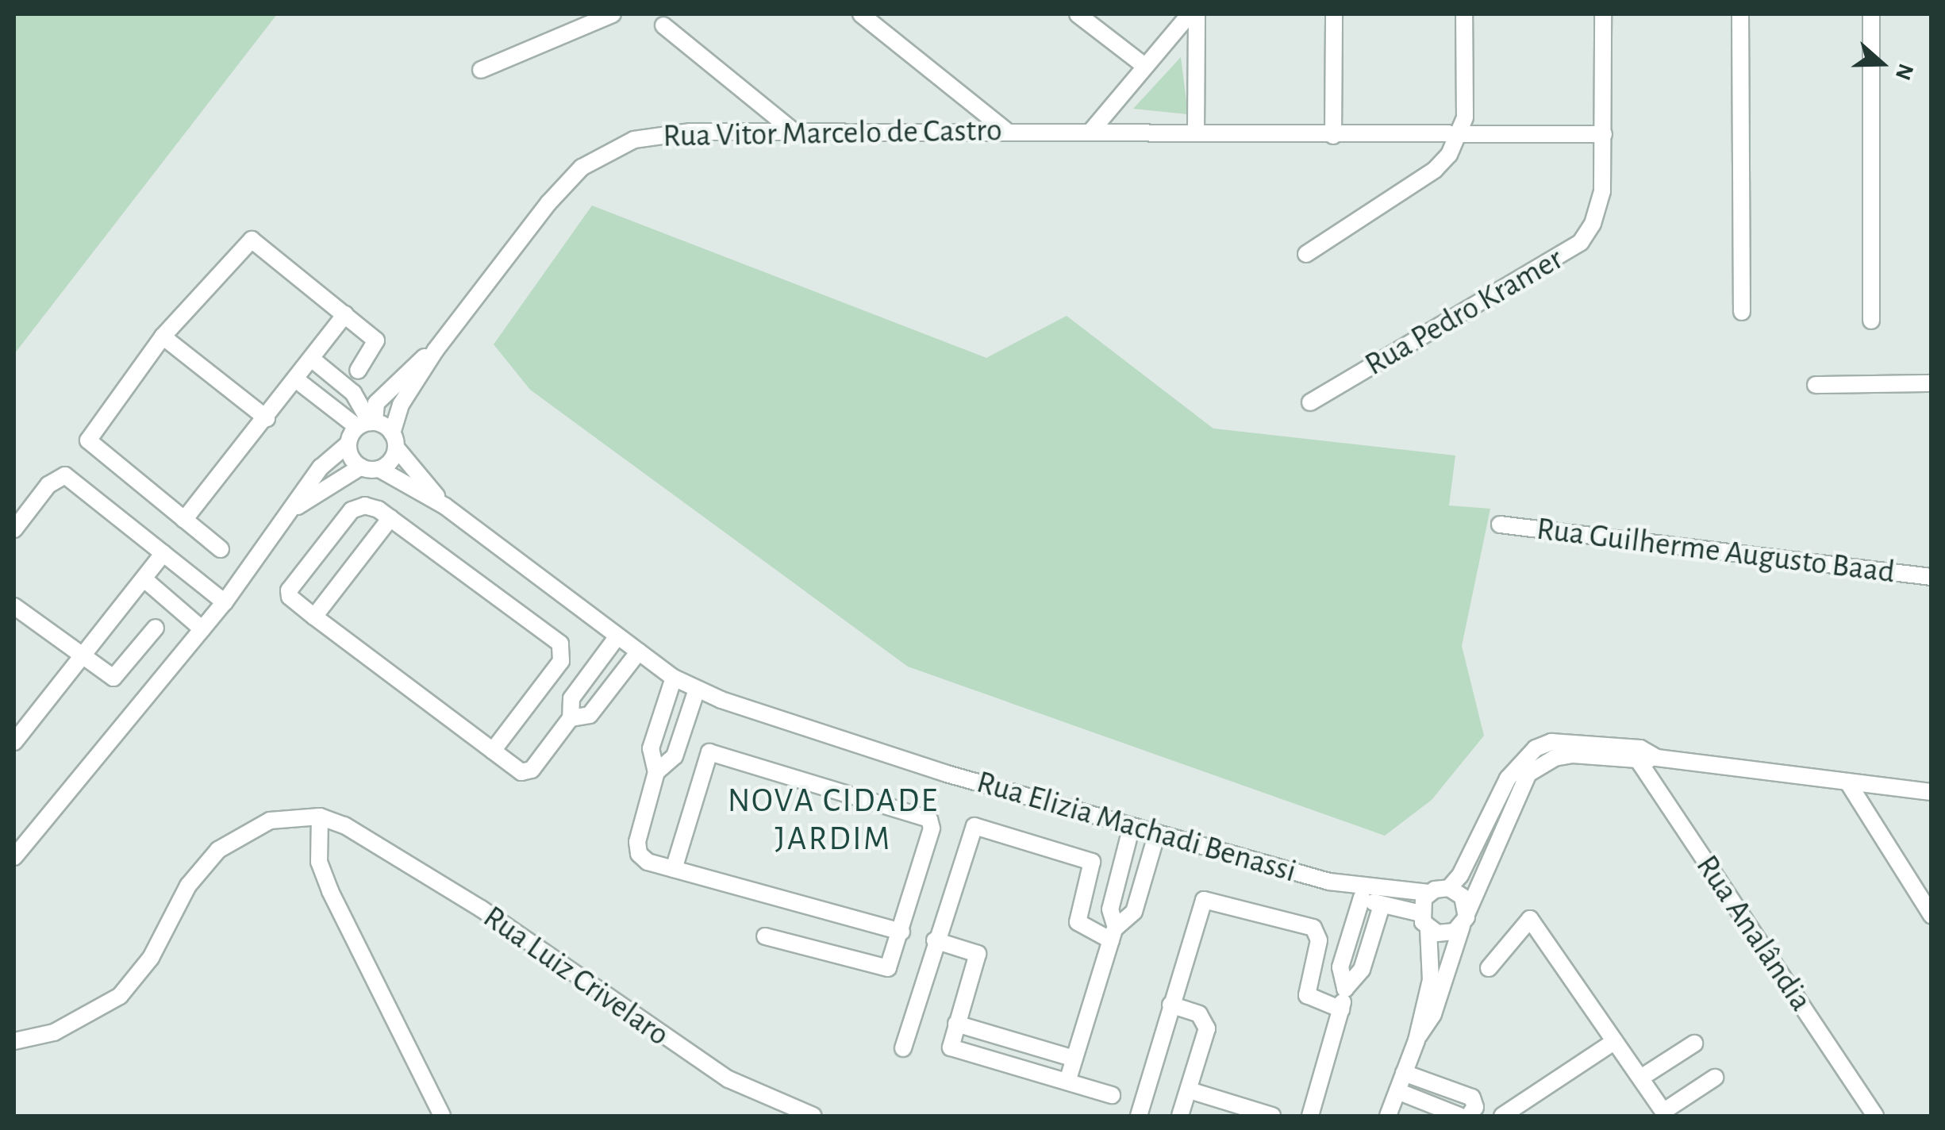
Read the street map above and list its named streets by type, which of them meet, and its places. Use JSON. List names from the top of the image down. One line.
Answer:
{"streets":{"street":["Rua Vitor Marcelo de Castro","Rua Pedro Kramer","Rua Guilherme Augusto Baad","Rua Elizia Machadi Benassi","Rua Analândia","Rua Luiz Crivelaro"]},"crossings":[["Rua Vitor Marcelo de Castro","Rua Pedro Kramer"]],"districts":["NOVA CIDADE JARDIM"],"north":"right"}
